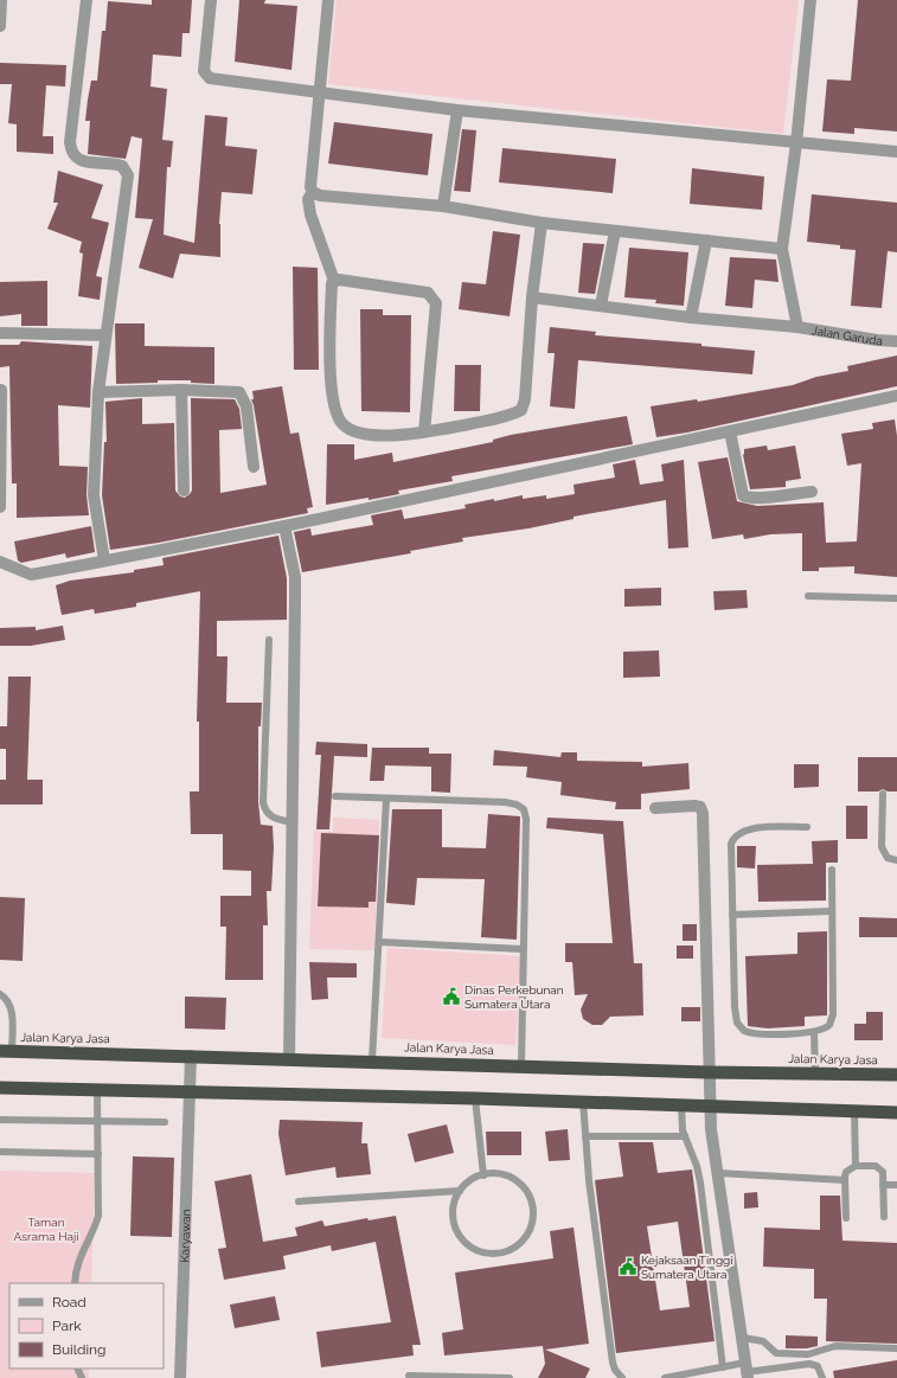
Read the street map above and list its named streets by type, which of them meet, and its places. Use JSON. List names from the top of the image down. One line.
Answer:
{"streets":{"highway":["Jalan Karya Jasa"],"street":["Jalan Garuda","Karyawan"]},"crossings":[["Jalan Karya Jasa","Karyawan"]],"parks":["Taman Asrama Haji"],"places":{"public building":["Dinas Perkebunan Sumatera Utara","Kejaksaan Tinggi Sumatera Utara"]},"legend":["Road","Park","Building"]}
